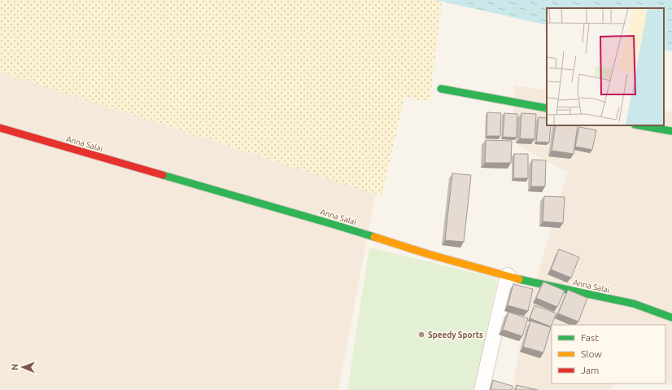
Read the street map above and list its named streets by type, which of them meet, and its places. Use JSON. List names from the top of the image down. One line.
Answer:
{"streets":{"street":["Anna Salai"]},"places":["Speedy Sports"],"legend":["Fast","Slow","Jam"],"north":"left"}
